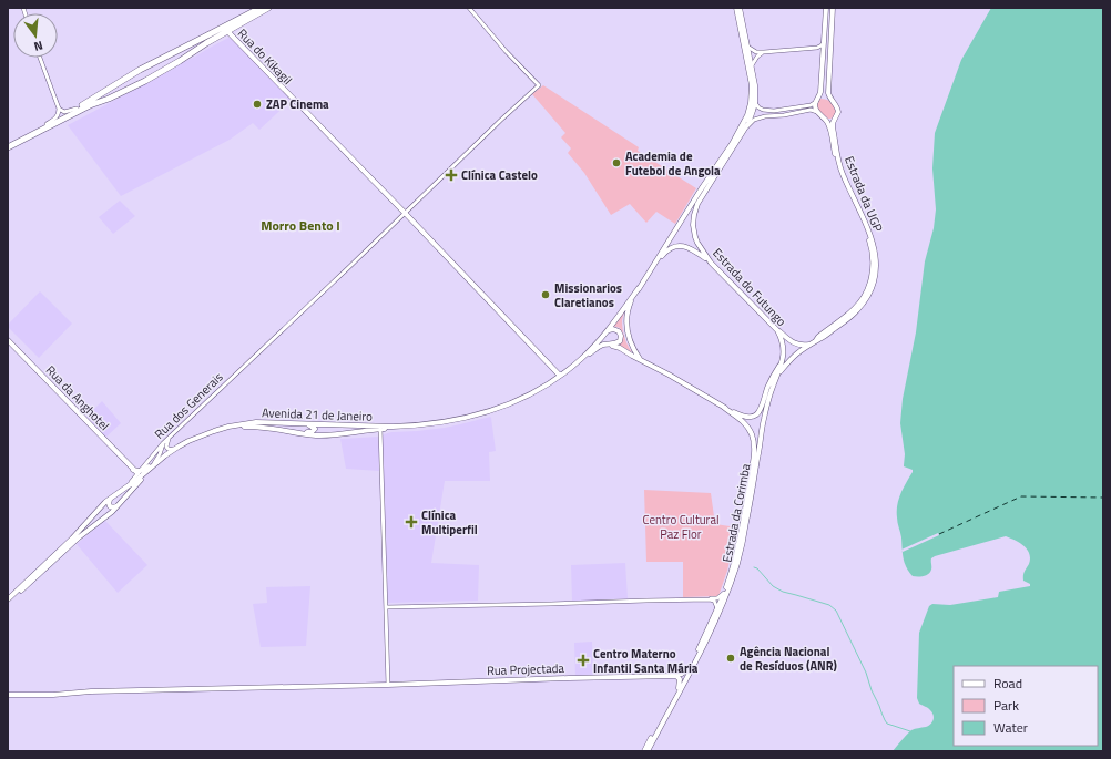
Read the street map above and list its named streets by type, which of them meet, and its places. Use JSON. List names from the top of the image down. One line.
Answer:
{"streets":{"main road":["Rua do Kikagil","Estrada da UGP","Estrada do Futungo","Rua da Anghotel","Avenida 21 de Janeiro","Estrada da Corimba","Rua Projectada"],"street":["Rua dos Generais"]},"crossings":[["Rua do Kikagil","Rua dos Generais"],["Rua do Kikagil","Avenida 21 de Janeiro"],["Estrada da UGP","Estrada do Futungo"],["Estrada do Futungo","Avenida 21 de Janeiro"],["Estrada do Futungo","Estrada da Corimba"],["Rua da Anghotel","Rua dos Generais"],["Rua dos Generais","Avenida 21 de Janeiro"]],"districts":["Morro Bento I"],"parks":["Centro Cultural Paz Flor"],"places":{"other":["ZAP Cinema","Academia de Futebol de Angola","Missionarios Claretianos","Agência Nacional de Resíduos (ANR)"],"health":["Clínica Castelo","Clínica Multiperfil","Centro Materno Infantil Santa Mária"]},"legend":["Road","Park","Water"],"north":"bottom"}
